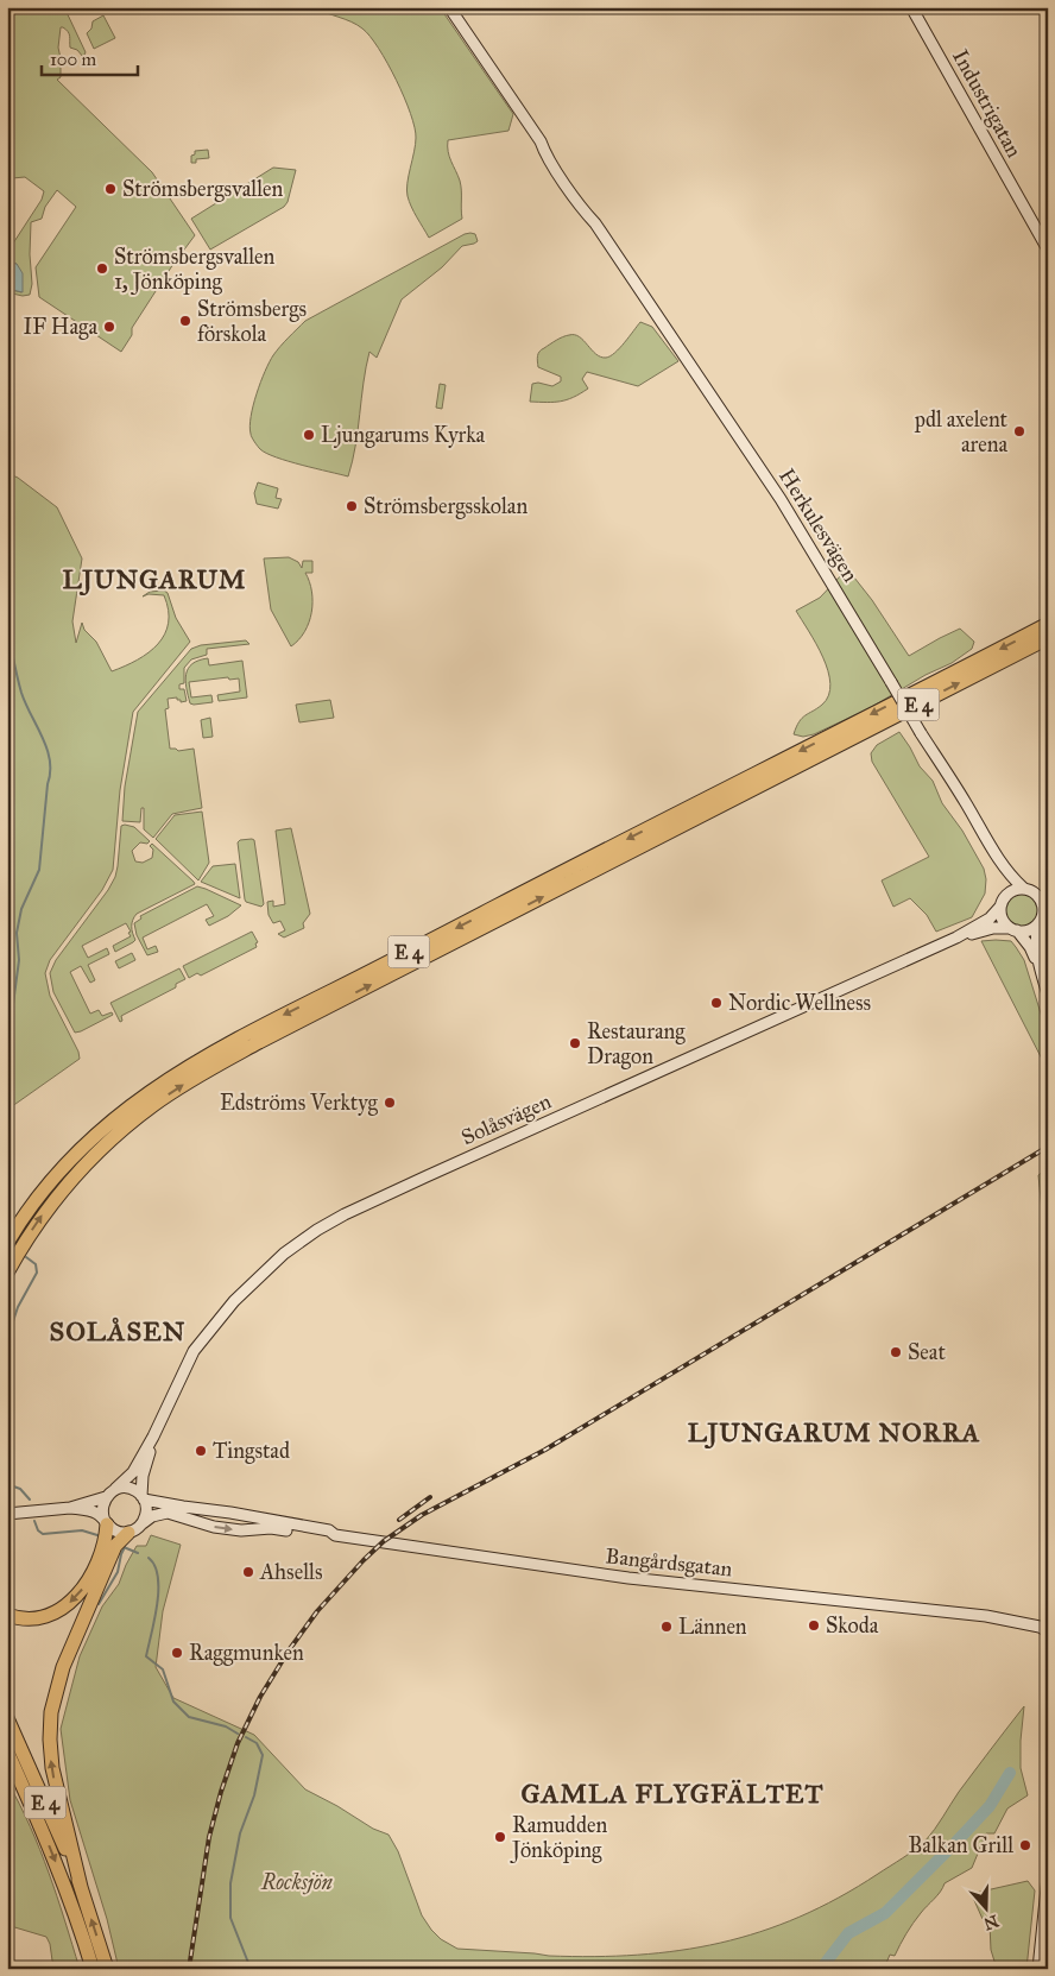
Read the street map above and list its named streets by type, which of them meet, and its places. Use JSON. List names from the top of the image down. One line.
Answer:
{"streets":{"highway":["E 4"],"street":["Industrigatan","Herkulesvägen","Solåsvägen","Bangårdsgatan"]},"crossings":[["Herkulesvägen","Solåsvägen"],["Solåsvägen","Bangårdsgatan"]],"districts":["LJUNGARUM","SOLÅSEN","LJUNGARUM NORRA","GAMLA FLYGFÄLTET"],"parks":["Rocksjön"],"places":["Strömsbergsvallen","Strömsbergsvallen 1, Jönköping","Strömsbergs förskola","IF Haga","pdl axelent arena","Ljungarums Kyrka","Strömsbergsskolan","Nordic Wellness","Restaurang Dragon","Edströms Verktyg","Seat","Tingstad","Ahsells","Skoda","Lännen","Raggmunken","Ramudden Jönköping","Balkan Grill"],"scale_bar":"100 m","north":"bottom"}
